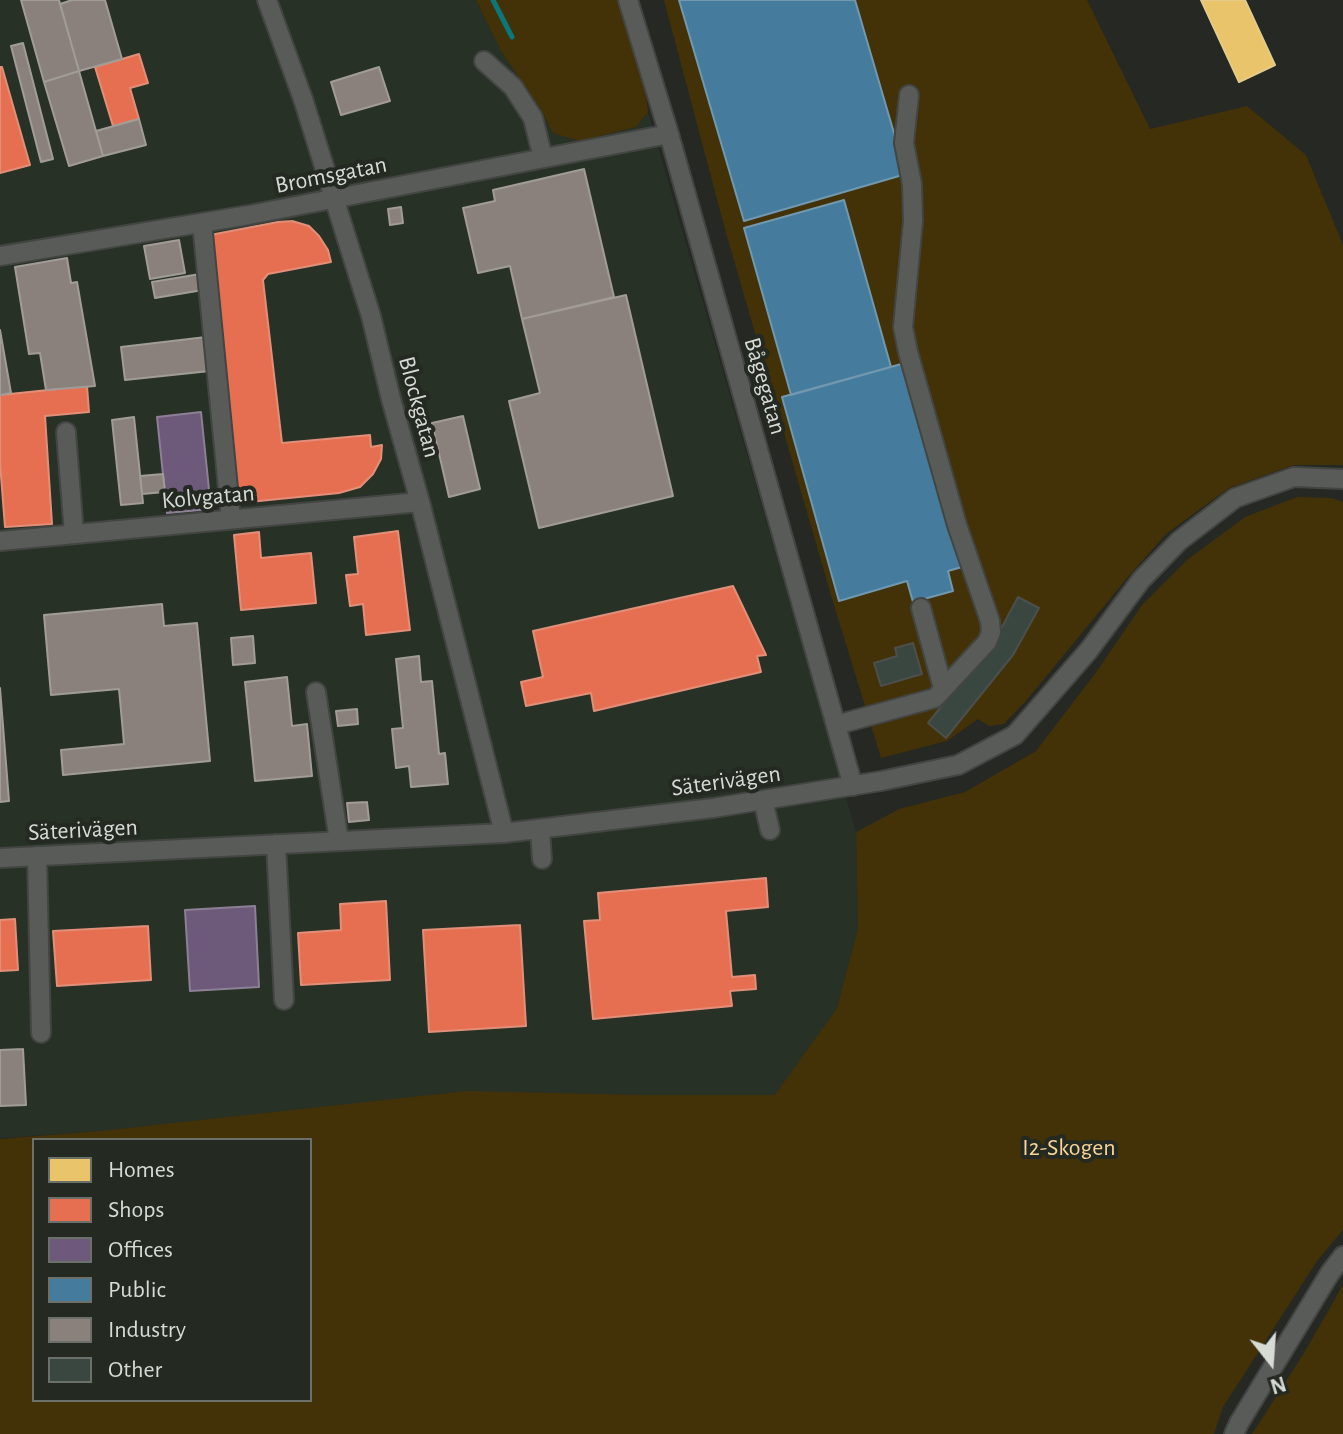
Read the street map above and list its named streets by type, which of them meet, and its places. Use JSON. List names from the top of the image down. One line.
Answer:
{"streets":{"street":["Bromsgatan","Bågegatan","Blockgatan","Kolvgatan","Säterivägen"]},"crossings":[["Bromsgatan","Bågegatan"],["Bromsgatan","Blockgatan"],["Bågegatan","Säterivägen"],["Blockgatan","Kolvgatan"],["Blockgatan","Säterivägen"]],"parks":["I2-Skogen"],"legend":["Homes","Shops","Offices","Public","Industry","Other"],"north":"bottom"}
